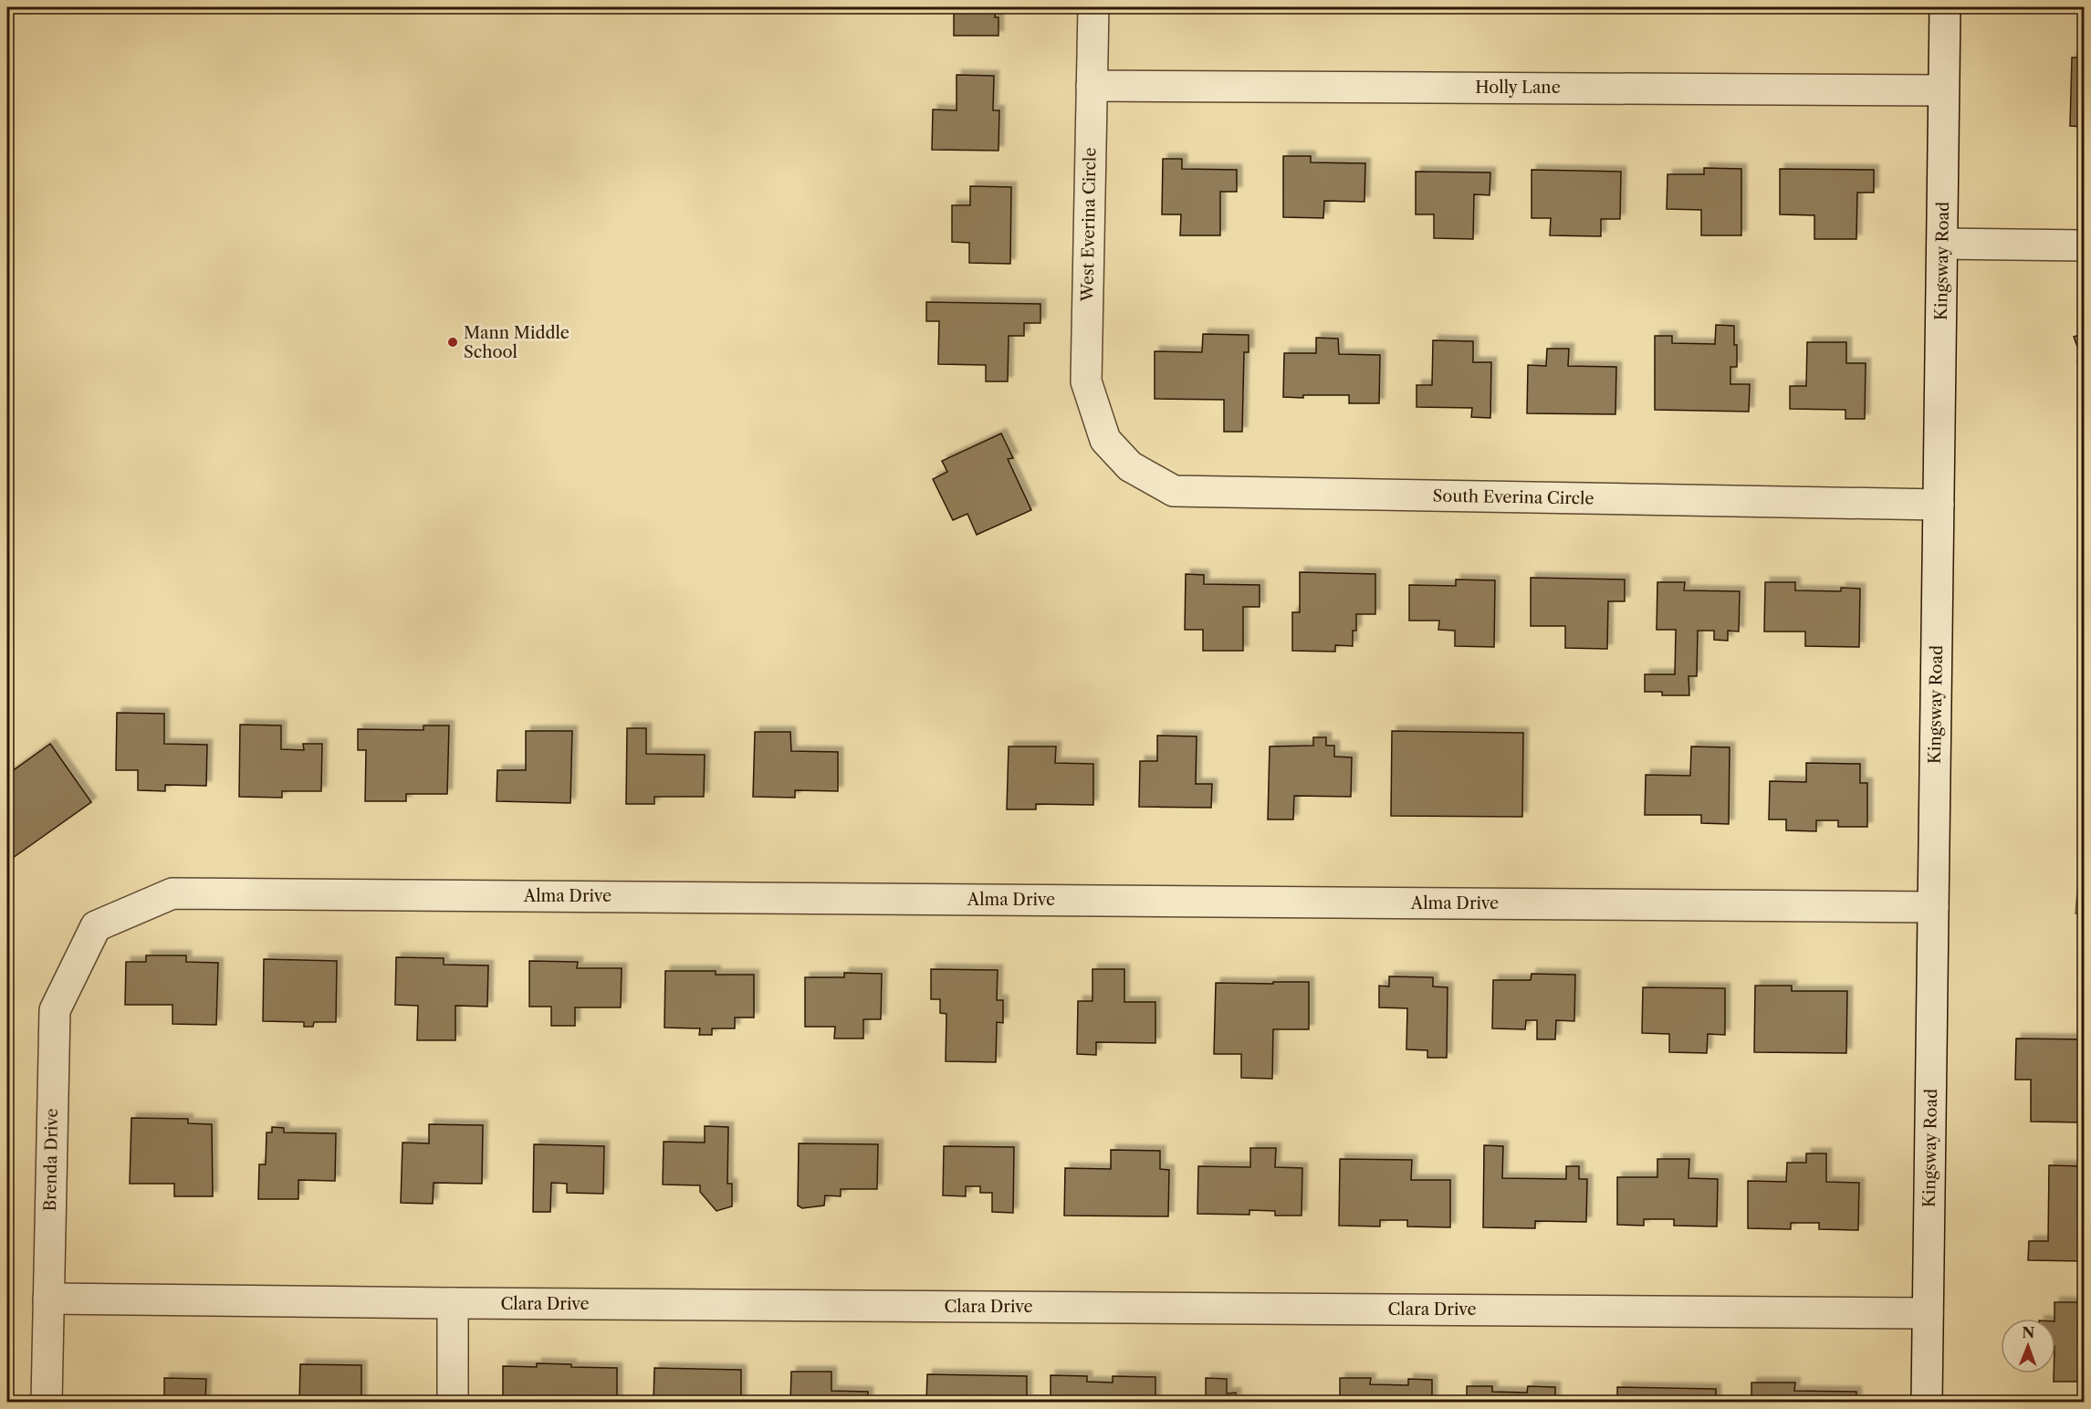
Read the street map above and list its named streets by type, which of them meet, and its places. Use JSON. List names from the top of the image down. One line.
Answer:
{"streets":{"street":["Holly Lane","West Everina Circle","Kingsway Road","South Everina Circle","Alma Drive","Brenda Drive","Clara Drive"]},"crossings":[["Holly Lane","West Everina Circle"],["Holly Lane","Kingsway Road"],["West Everina Circle","South Everina Circle"],["Kingsway Road","South Everina Circle"],["Kingsway Road","Alma Drive"],["Kingsway Road","Clara Drive"],["Alma Drive","Brenda Drive"],["Brenda Drive","Clara Drive"]],"places":["Mann Middle School"],"north":"top"}
